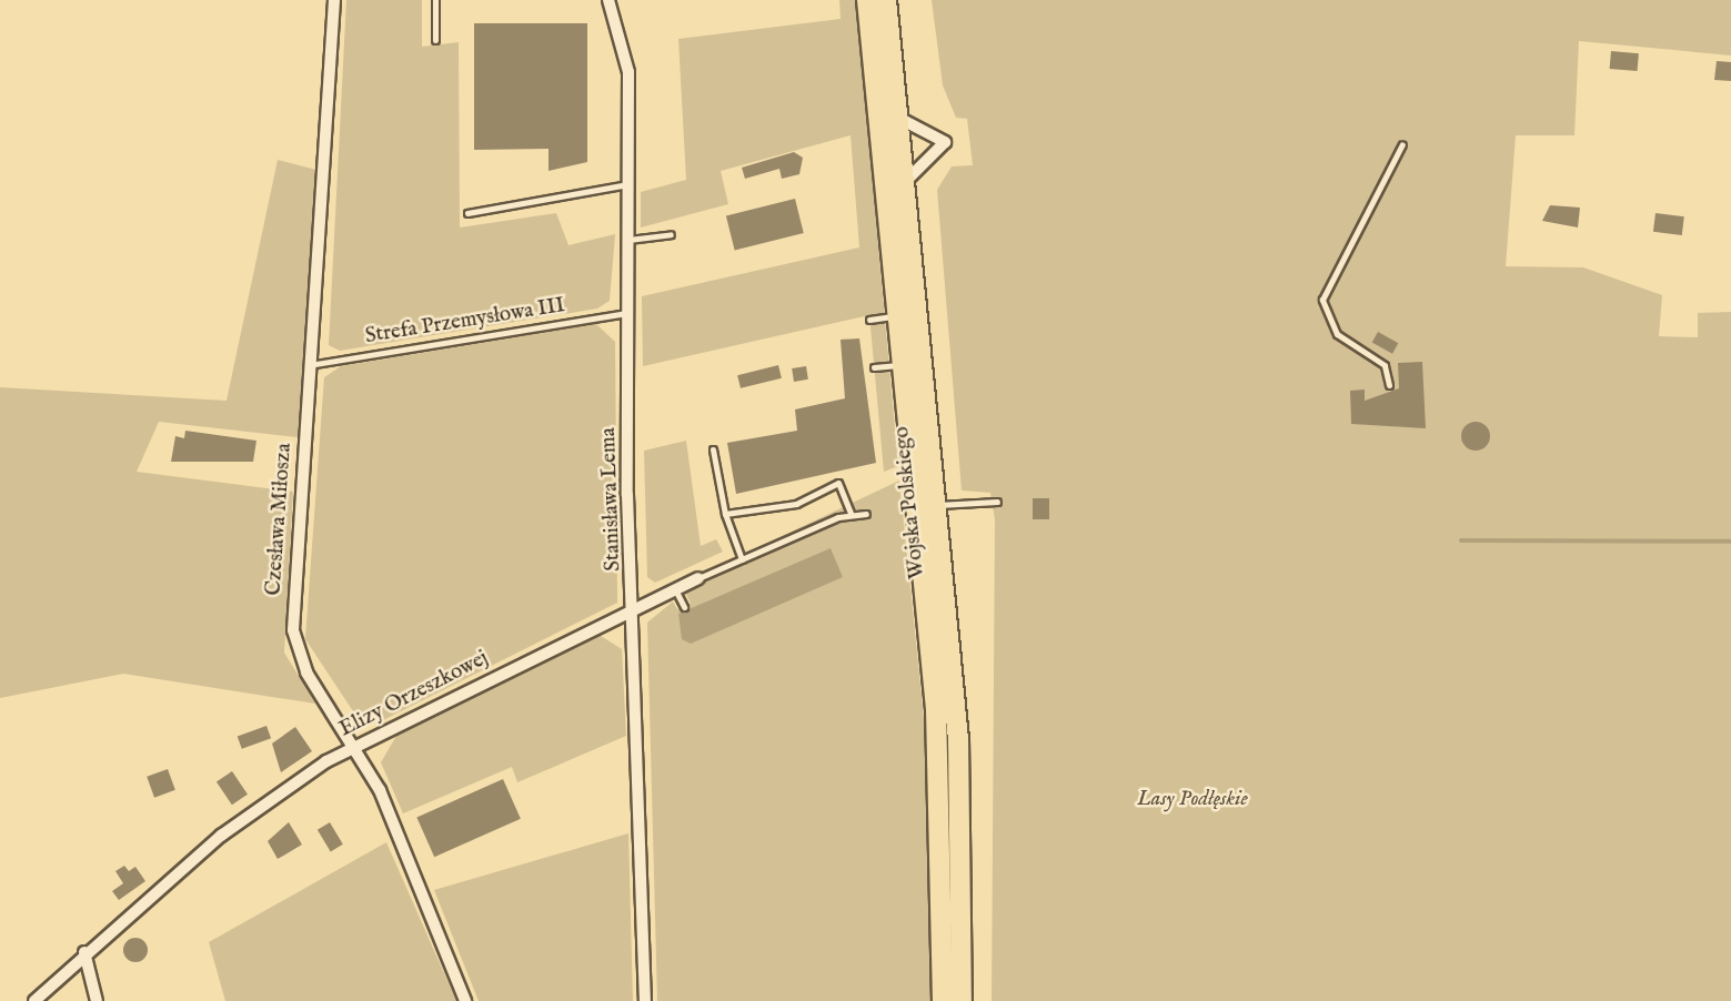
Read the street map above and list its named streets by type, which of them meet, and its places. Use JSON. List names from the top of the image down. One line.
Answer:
{"streets":{"main road":["Wojska Polskiego"],"street":["Stanisława Lema","Czesława Miłosza","Elizy Orzeszkowej"],"lane":["Strefa Przemysłowa III"]},"crossings":[["Strefa Przemysłowa III","Stanisława Lema"],["Strefa Przemysłowa III","Czesława Miłosza"],["Stanisława Lema","Elizy Orzeszkowej"],["Czesława Miłosza","Elizy Orzeszkowej"]],"parks":["Lasy Podłęskie"]}
